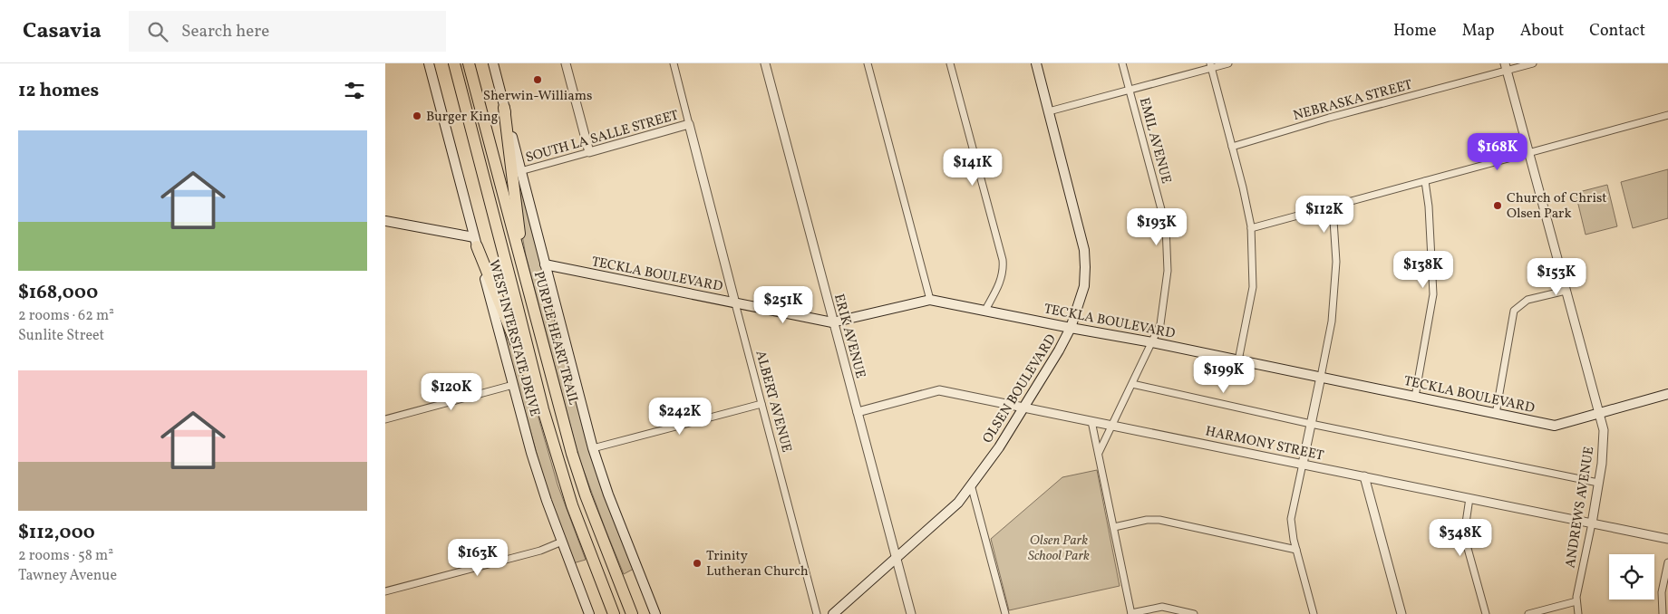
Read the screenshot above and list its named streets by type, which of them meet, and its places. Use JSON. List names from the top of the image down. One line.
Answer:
{"streets":{"highway":["PURPLE HEART TRAIL"],"main road":["TECKLA BOULEVARD","WEST INTERSTATE DRIVE","OLSEN BOULEVARD"],"street":["NEBRASKA STREET","SOUTH LA SALLE STREET","EMIL AVENUE","ERIK AVENUE","ALBERT AVENUE","HARMONY STREET","ANDREWS AVENUE"]},"crossings":[["NEBRASKA STREET","ANDREWS AVENUE"],["SOUTH LA SALLE STREET","ALBERT AVENUE"],["EMIL AVENUE","TECKLA BOULEVARD"],["EMIL AVENUE","HARMONY STREET"],["TECKLA BOULEVARD","ERIK AVENUE"],["TECKLA BOULEVARD","OLSEN BOULEVARD"],["TECKLA BOULEVARD","ALBERT AVENUE"],["TECKLA BOULEVARD","ANDREWS AVENUE"],["ERIK AVENUE","OLSEN BOULEVARD"],["ERIK AVENUE","HARMONY STREET"],["OLSEN BOULEVARD","HARMONY STREET"],["HARMONY STREET","ANDREWS AVENUE"]],"parks":["Olsen Park School Park"],"places":["Sherwin-Williams","Burger King","Church of Christ Olsen Park","Trinity Lutheran Church"],"page":{"header":"Casavia","search":"Search here","nav":["Home","Map","About","Contact"],"heading":"12 homes","list":[{"name":"$168,000","note":"2 rooms · 62 m² · Sunlite Street"},{"name":"$112,000","note":"2 rooms · 58 m² · Tawney Avenue"}],"price":["$168K","$141K","$112K","$193K","$138K","$153K","$251K","$199K","$120K","$242K","$348K","$163K"]}}
